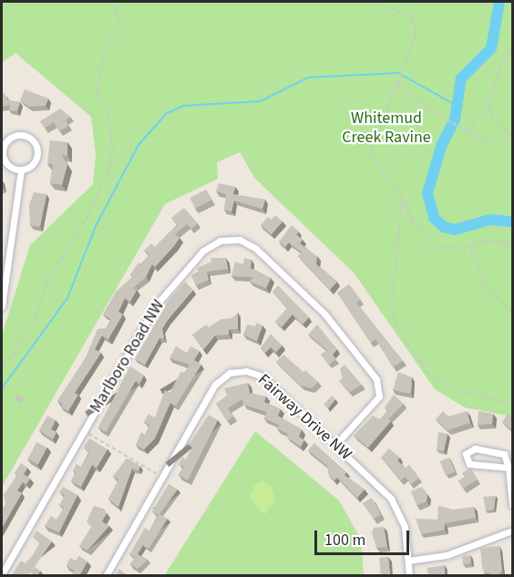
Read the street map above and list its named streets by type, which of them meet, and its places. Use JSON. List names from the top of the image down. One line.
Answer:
{"streets":{"street":["Marlboro Road NW","Fairway Drive NW"]},"crossings":[["Marlboro Road NW","Fairway Drive NW"]],"parks":["Whitemud Creek Ravine"],"scale_bar":"100 m"}
